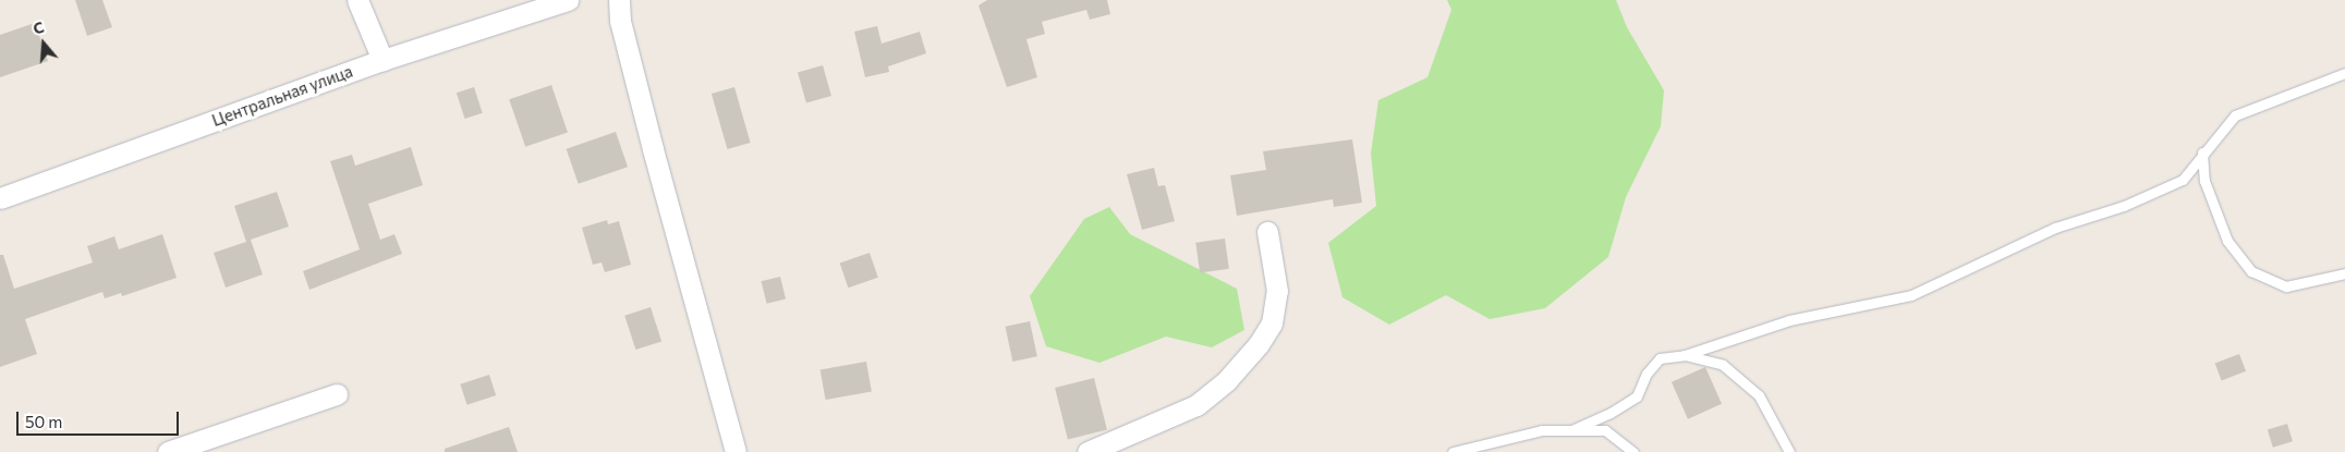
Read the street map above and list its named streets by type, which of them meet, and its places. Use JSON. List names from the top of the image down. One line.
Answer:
{"streets":{"street":["Центральная улица"]},"scale_bar":"50 m","north":"top"}
